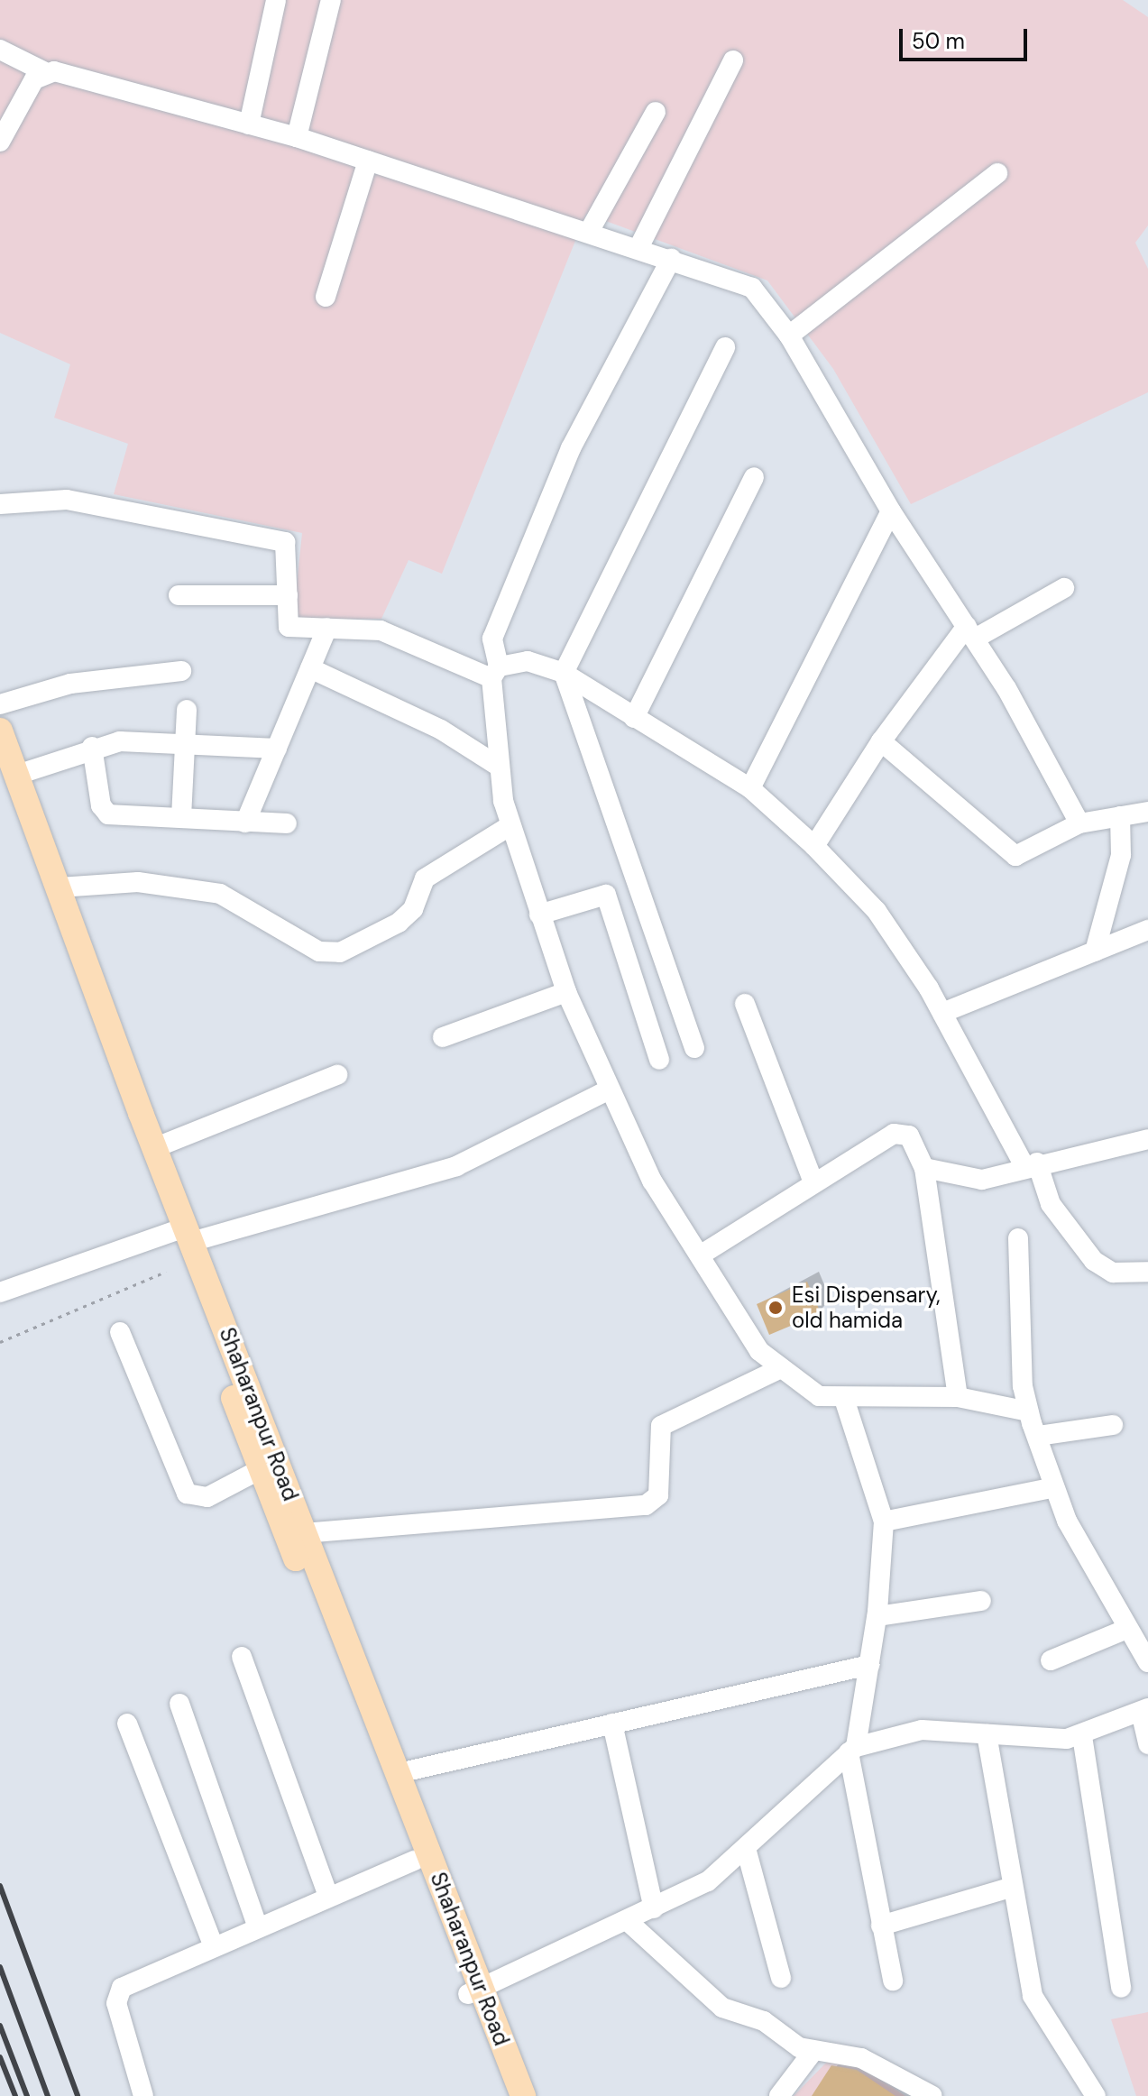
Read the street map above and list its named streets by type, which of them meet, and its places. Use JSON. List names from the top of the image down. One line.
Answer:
{"streets":{"main road":["Shaharanpur Road"]},"places":["Esi Dispensary, old hamida"],"scale_bar":"50 m"}
